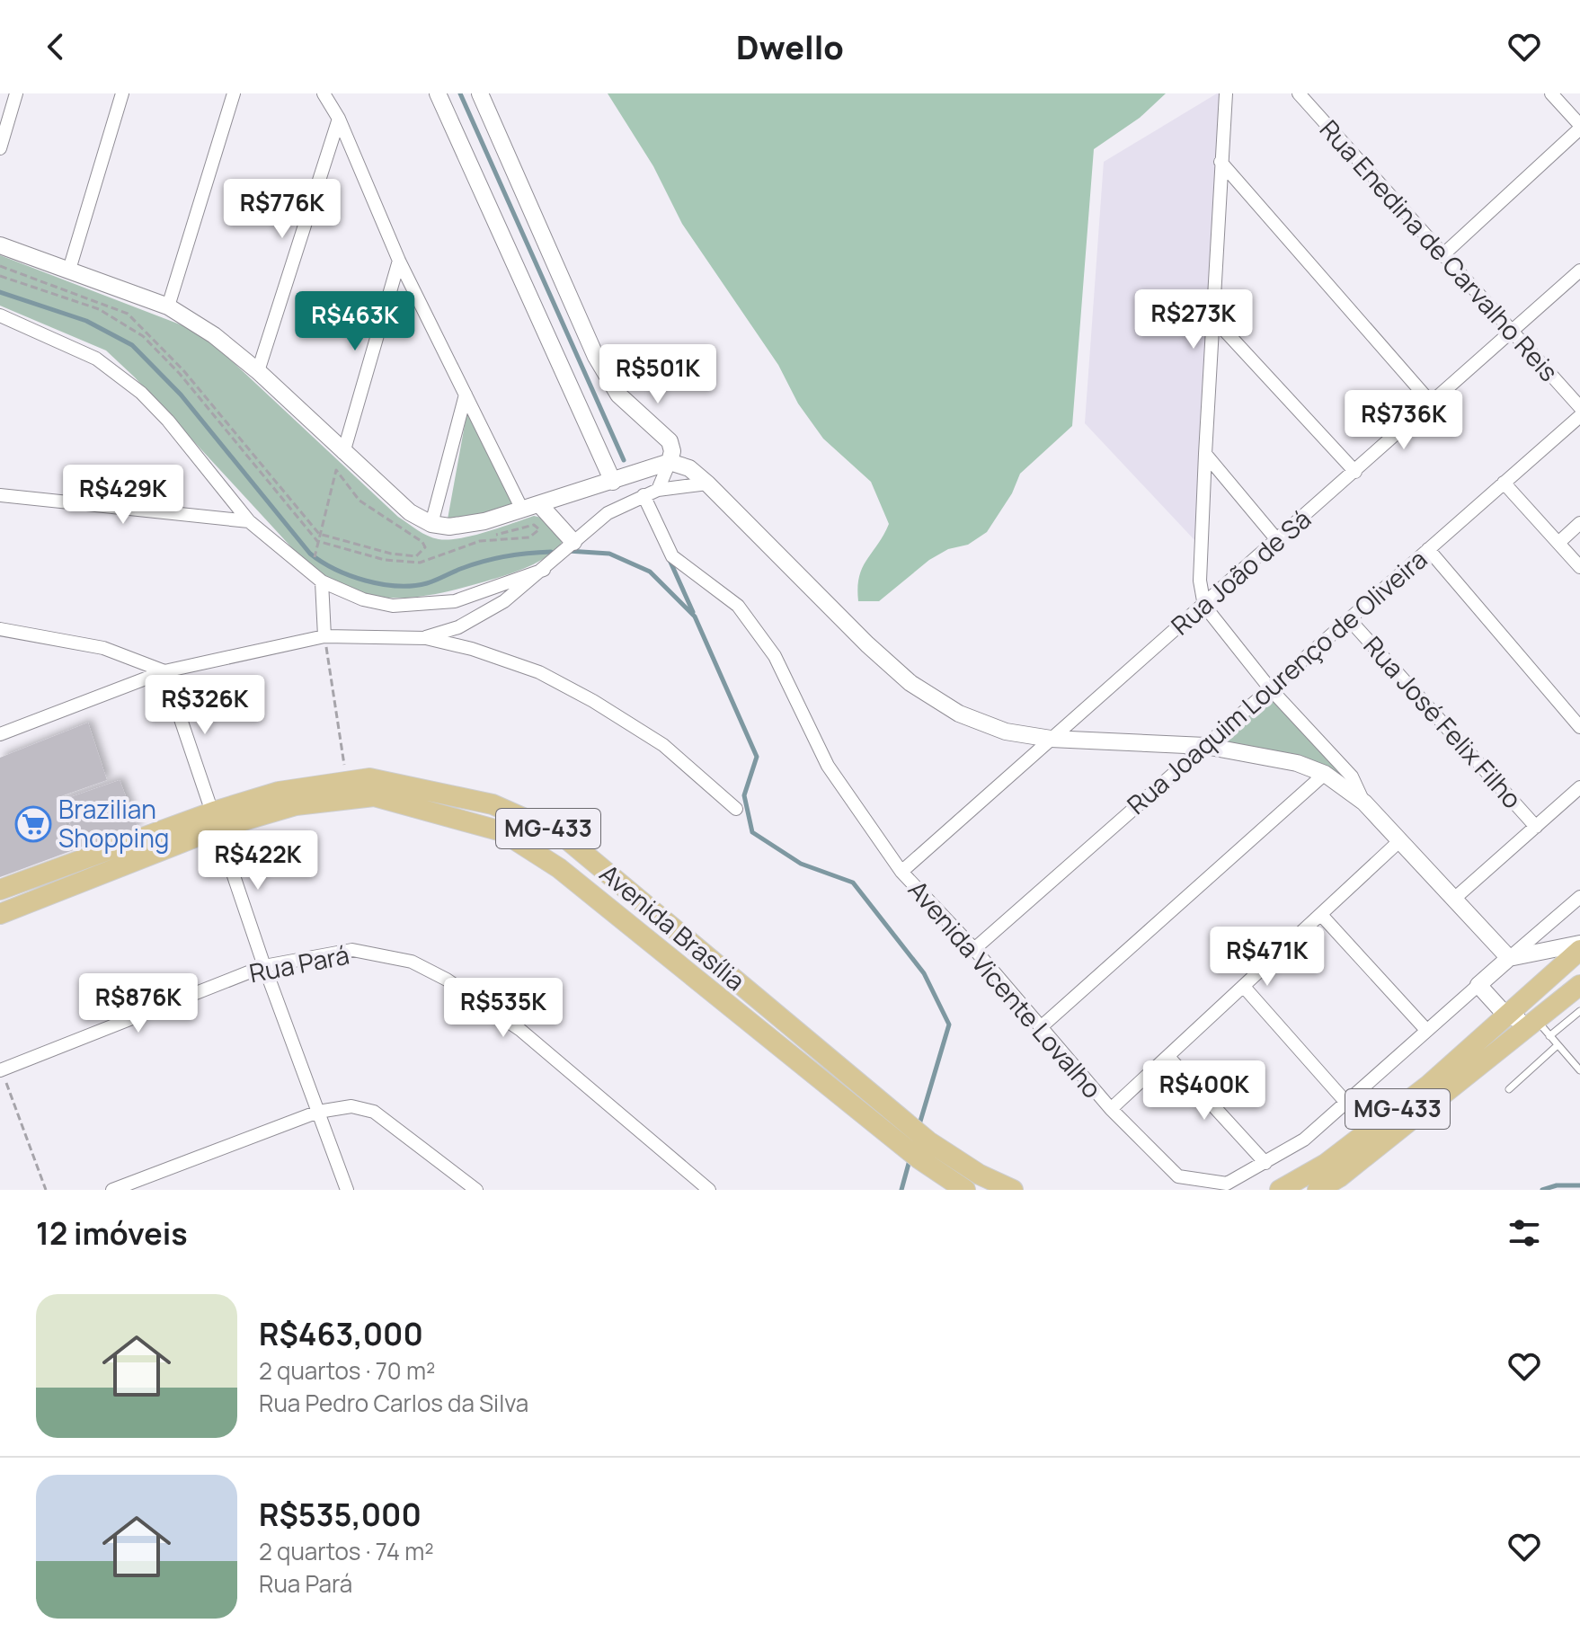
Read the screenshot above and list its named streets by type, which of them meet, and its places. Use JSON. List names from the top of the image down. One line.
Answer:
{"streets":{"main road":["MG-433","Avenida Brasília"],"street":["Rua Enedina de Carvalho Reis","Rua João de Sá","Rua Joaquim Lourenço de Oliveira","Rua José Felix Filho","Rua Pará","Avenida Vicente Lovalho"]},"crossings":[["Rua Enedina de Carvalho Reis","Rua João de Sá"],["Rua João de Sá","Avenida Vicente Lovalho"],["Rua Joaquim Lourenço de Oliveira","Rua José Felix Filho"],["Rua Joaquim Lourenço de Oliveira","Avenida Vicente Lovalho"]],"places":{"supermarket":["Brazilian Shopping"]},"page":{"header":"Dwello","price":["R$776K","R$273K","R$463K","R$501K","R$736K","R$429K","R$326K","R$422K","R$471K","R$876K","R$535K","R$400K"],"heading":"12 imóveis","list":[{"name":"R$463,000","note":"2 quartos · 70 m² · Rua Pedro Carlos da Silva"},{"name":"R$535,000","note":"2 quartos · 74 m² · Rua Pará"}]}}
